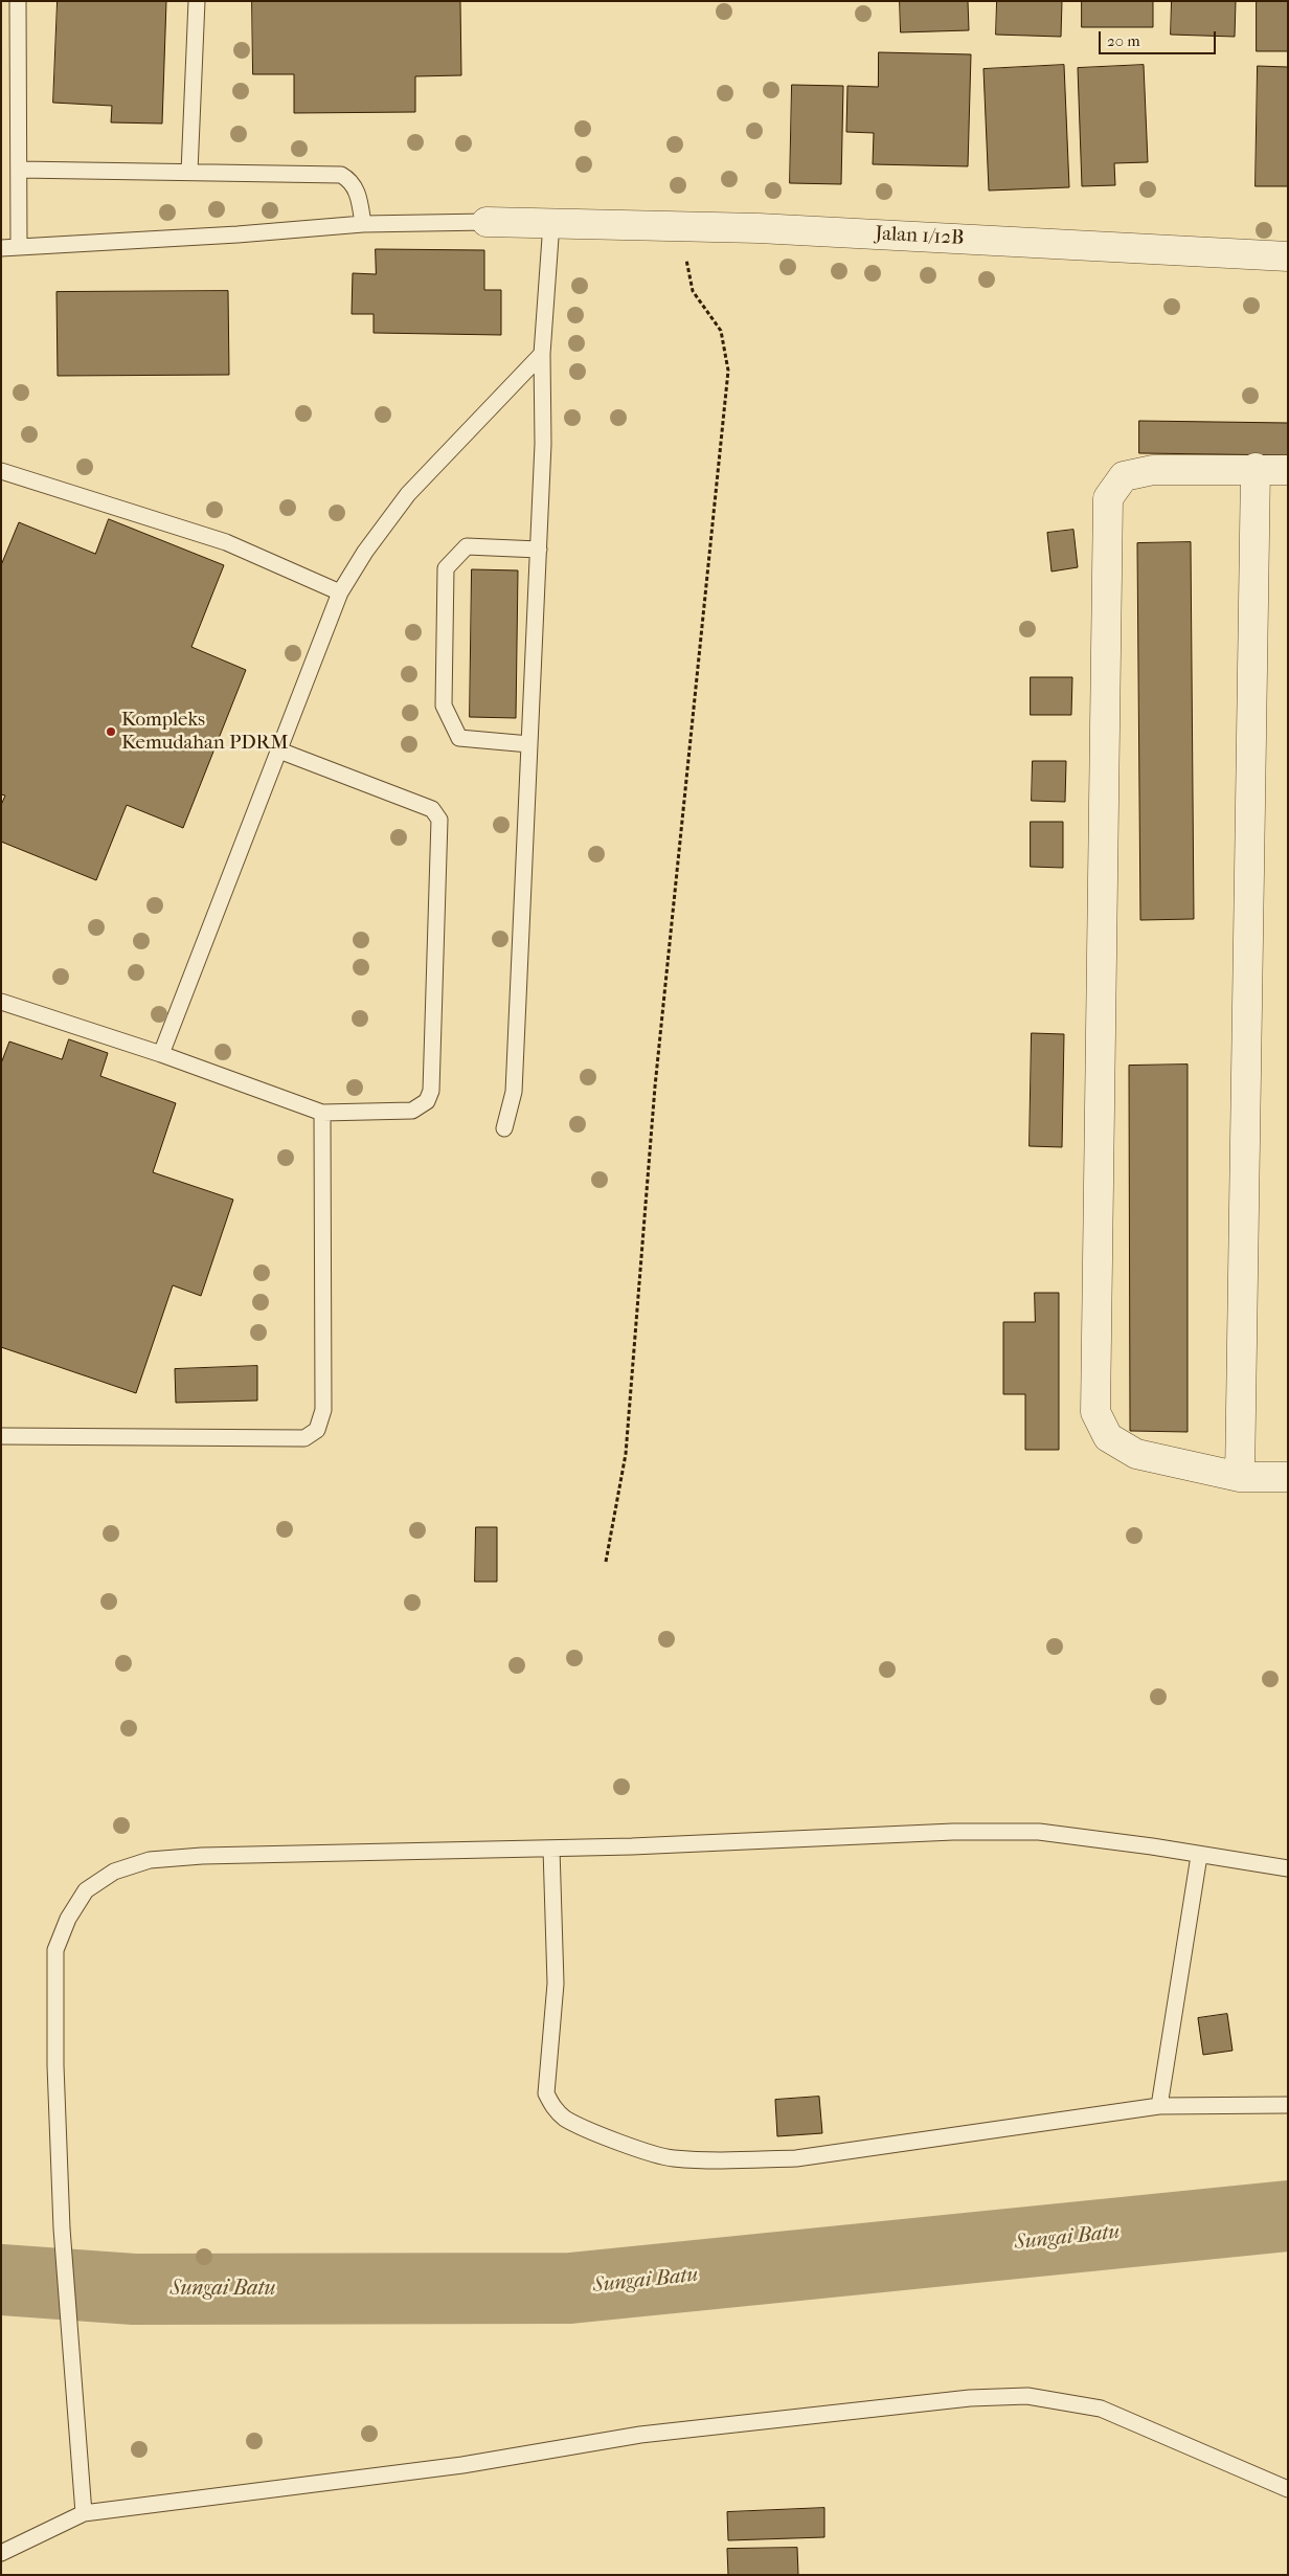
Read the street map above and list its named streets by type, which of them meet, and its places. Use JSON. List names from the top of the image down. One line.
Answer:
{"streets":{"street":["Jalan 1/12B"]},"water":["Sungai Batu"],"places":["Kompleks Kemudahan PDRM"],"scale_bar":"20 m"}
